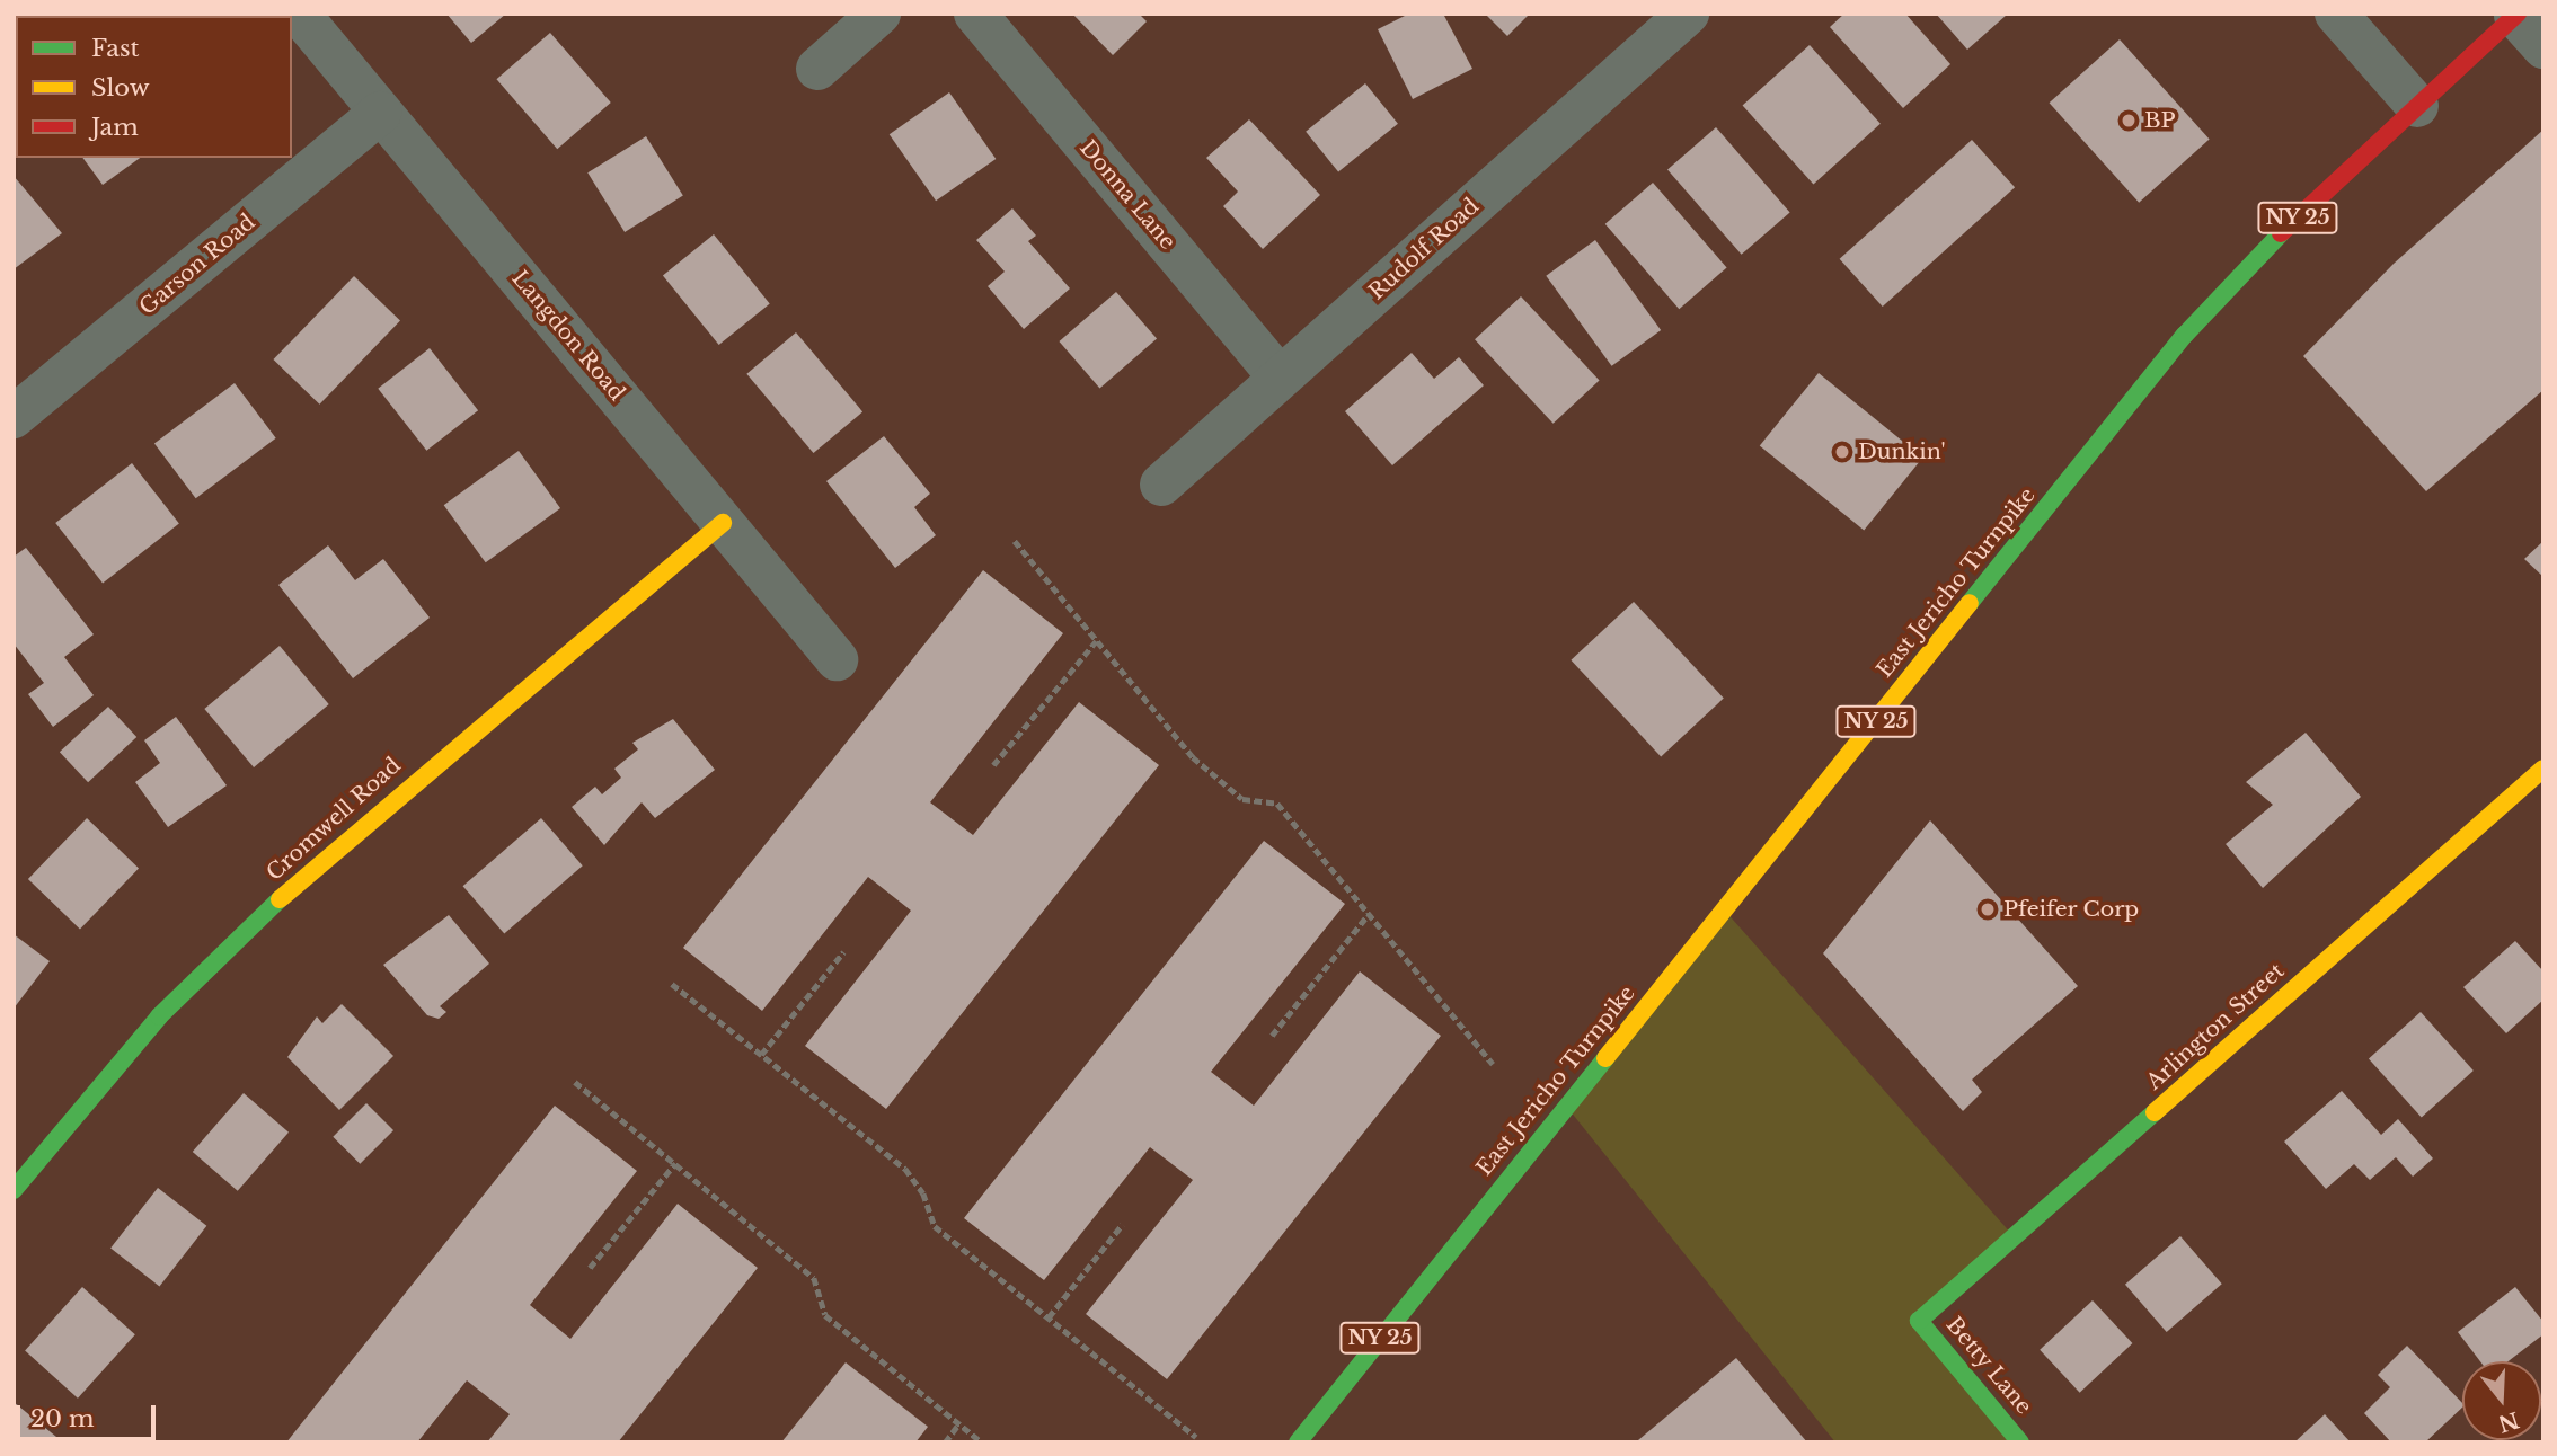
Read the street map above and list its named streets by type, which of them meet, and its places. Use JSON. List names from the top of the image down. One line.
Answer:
{"streets":{"street":["Donna Lane","NY 25","Rudolf Road","Garson Road","Langdon Road","East Jericho Turnpike","Cromwell Road","Arlington Street","Betty Lane"]},"crossings":[["Donna Lane","Rudolf Road"],["Garson Road","Langdon Road"],["Langdon Road","Cromwell Road"],["Arlington Street","Betty Lane"]],"places":["BP","Dunkin'","Pfeifer Corp"],"legend":["Fast","Slow","Jam"],"scale_bar":"20 m","north":"bottom"}
